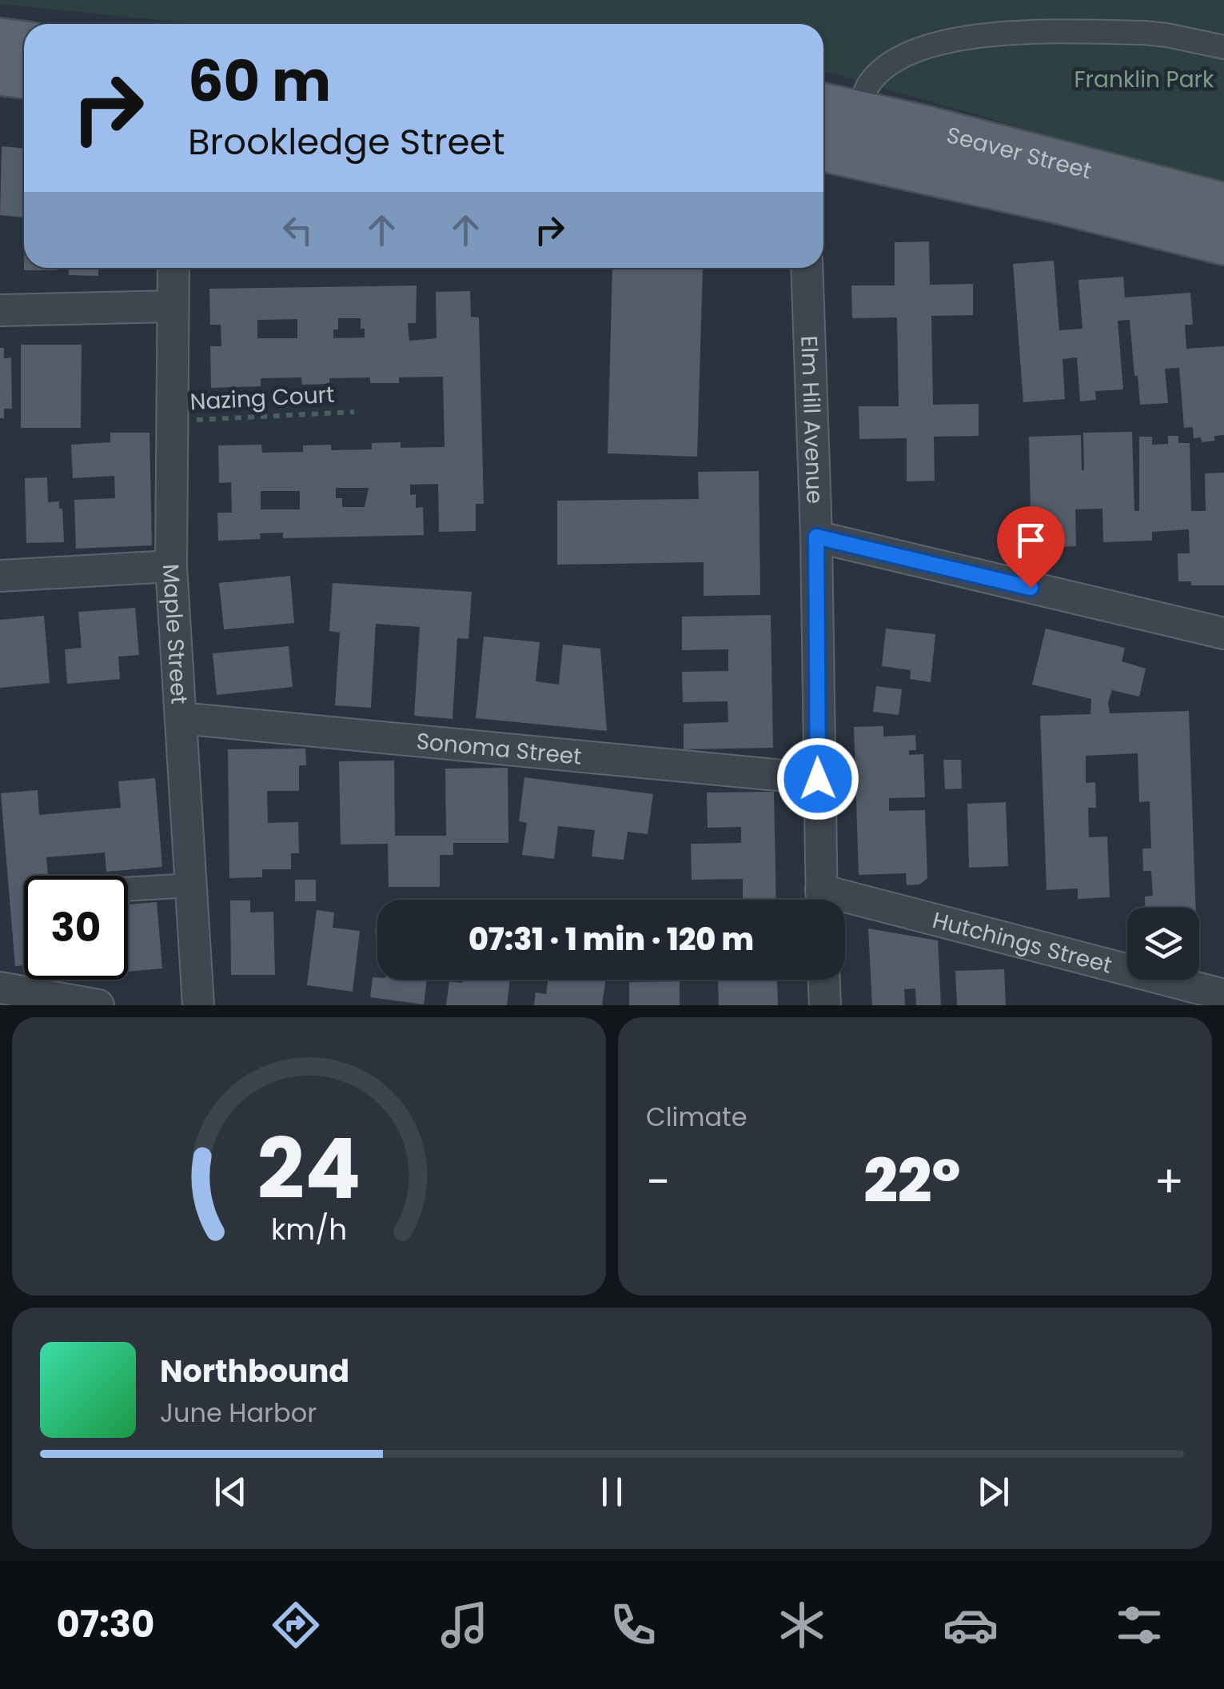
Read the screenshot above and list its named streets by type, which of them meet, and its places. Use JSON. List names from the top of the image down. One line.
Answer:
{"streets":{"main road":["Seaver Street"],"street":["Elm Hill Avenue","Maple Street","Sonoma Street","Hutchings Street"],"path":["Nazing Court"]},"crossings":[["Nazing Court","Maple Street"],["Elm Hill Avenue","Sonoma Street"],["Maple Street","Sonoma Street"]],"parks":["Franklin Park"],"page":{"turn":["60 m","Brookledge Street"],"limit":"30","trip":"07:31 · 1 min · 120 m","tile":"Climate","heat":["−","22°","+"],"song":["Northbound","June Harbor"],"tabs":"07:30","gauge":["24","km/h"]}}
